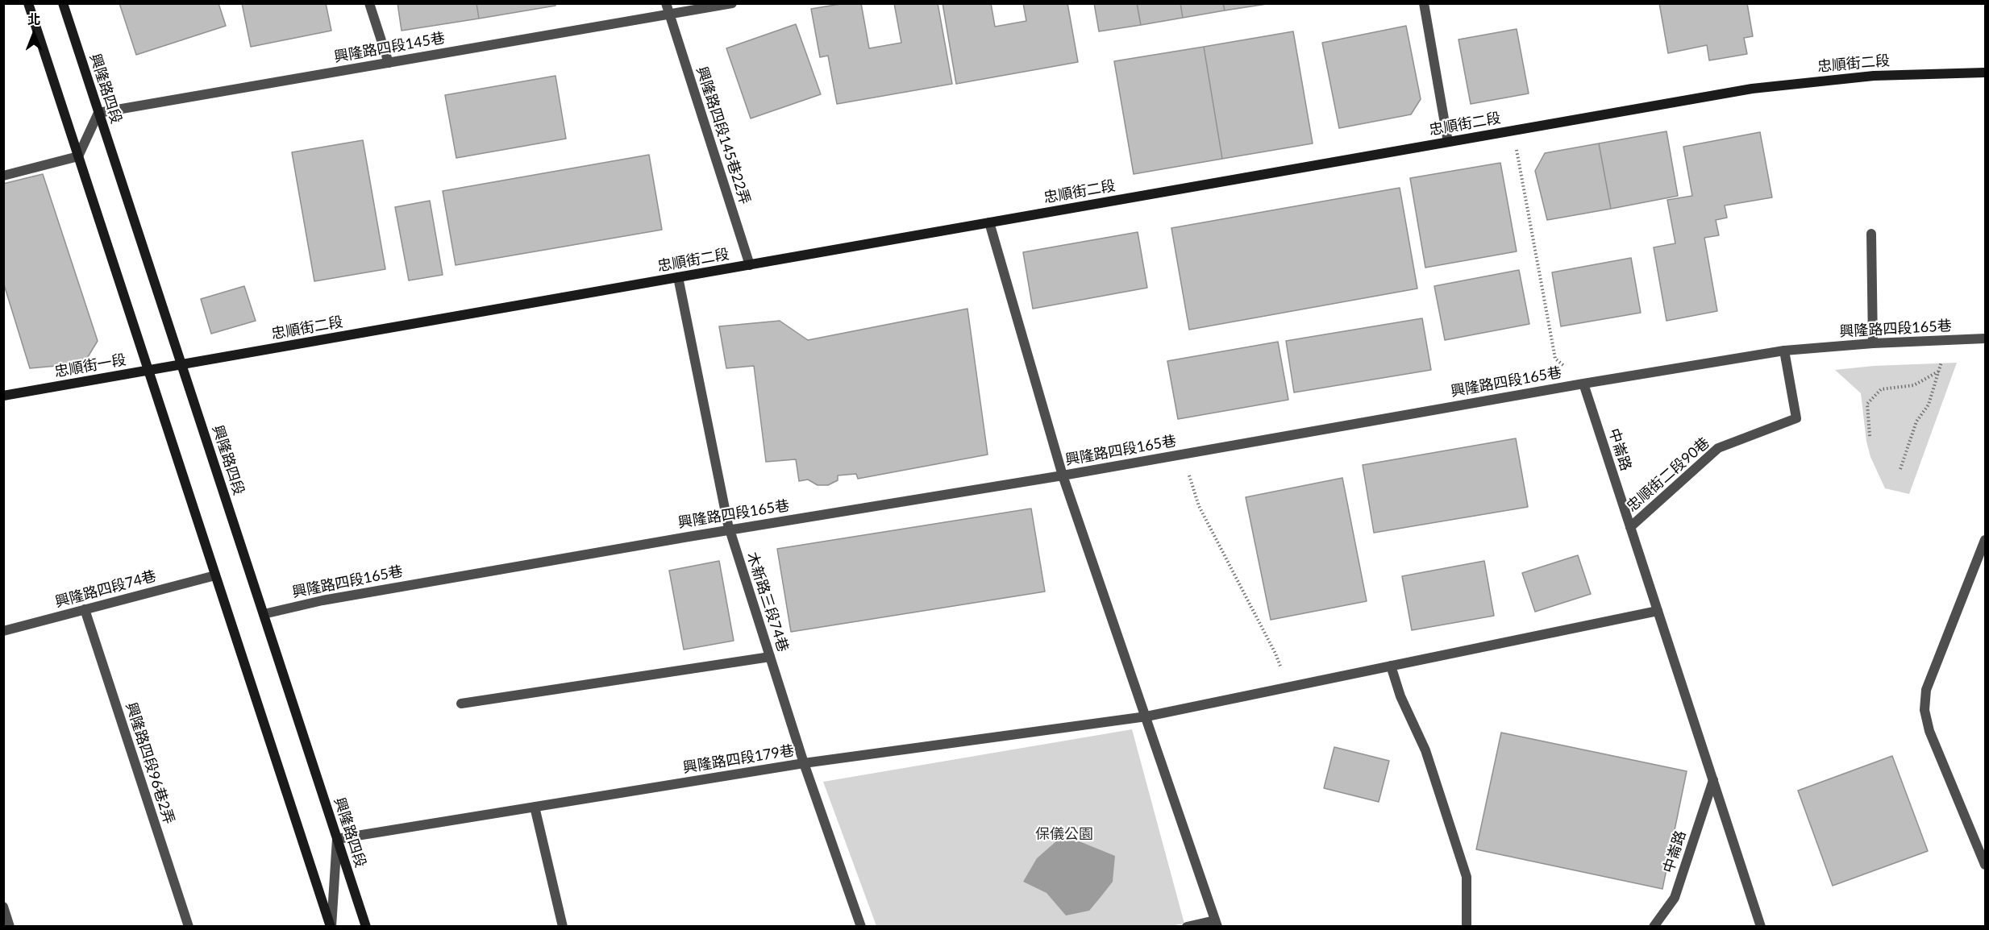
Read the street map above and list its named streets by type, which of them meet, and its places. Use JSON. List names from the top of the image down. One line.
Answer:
{"streets":{"street":["興隆路四段145巷","忠順街二段","興隆路四段","興隆路四段145巷22弄","興隆路四段165巷","忠順街一段","中崙路","忠順街二段90巷","興隆路四段74巷","木新路三段74巷","興隆路四段179巷","興隆路四段96巷2弄"]},"crossings":[["興隆路四段145巷","興隆路四段"],["興隆路四段145巷","興隆路四段145巷22弄"],["忠順街二段","興隆路四段"],["忠順街二段","興隆路四段145巷22弄"],["忠順街二段","忠順街一段"],["忠順街二段","木新路三段74巷"],["興隆路四段","興隆路四段165巷"],["興隆路四段","忠順街一段"],["興隆路四段","興隆路四段179巷"],["興隆路四段165巷","中崙路"],["興隆路四段165巷","忠順街二段90巷"],["興隆路四段165巷","木新路三段74巷"],["中崙路","忠順街二段90巷"],["中崙路","興隆路四段179巷"],["興隆路四段74巷","興隆路四段96巷2弄"],["木新路三段74巷","興隆路四段179巷"]],"parks":["保儀公園"],"north":"top"}
